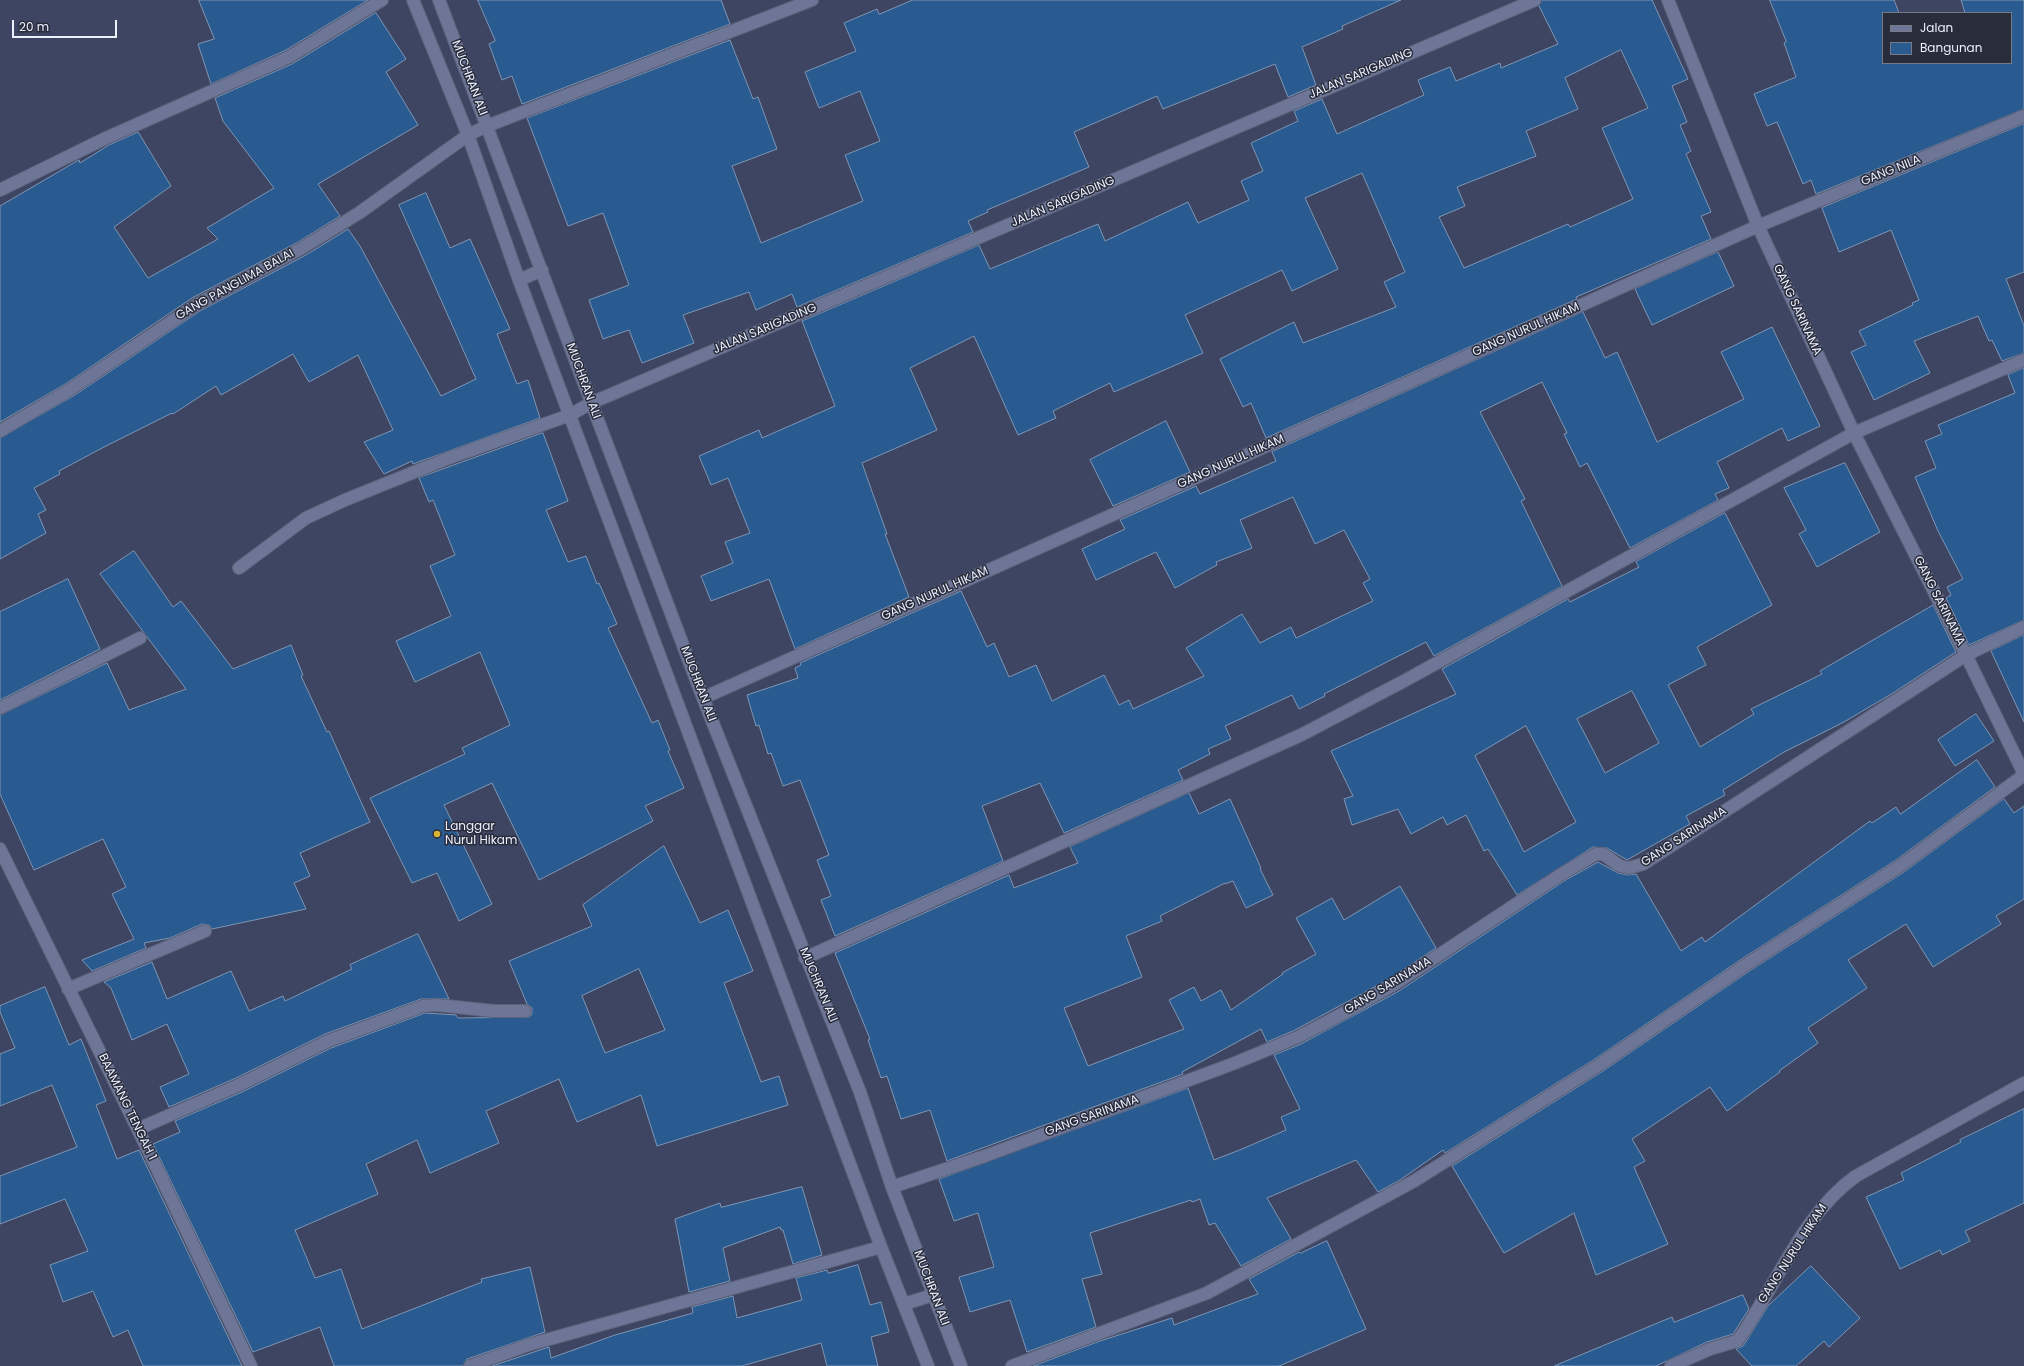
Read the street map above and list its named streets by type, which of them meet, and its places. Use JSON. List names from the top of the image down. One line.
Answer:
{"streets":{"street":["JALAN SARIGADING","MUCHRAN ALI","GANG NILA","GANG PANGLIMA BALAI","GANG SARINAMA","GANG NURUL HIKAM","BAAMANG TENGAH 1"]},"crossings":[["JALAN SARIGADING","MUCHRAN ALI"],["MUCHRAN ALI","GANG PANGLIMA BALAI"],["MUCHRAN ALI","GANG SARINAMA"],["MUCHRAN ALI","GANG NURUL HIKAM"],["GANG NILA","GANG SARINAMA"],["GANG NILA","GANG NURUL HIKAM"],["GANG SARINAMA","GANG NURUL HIKAM"]],"places":["Langgar Nurul Hikam"],"legend":["Jalan","Bangunan"],"scale_bar":"20 m"}
